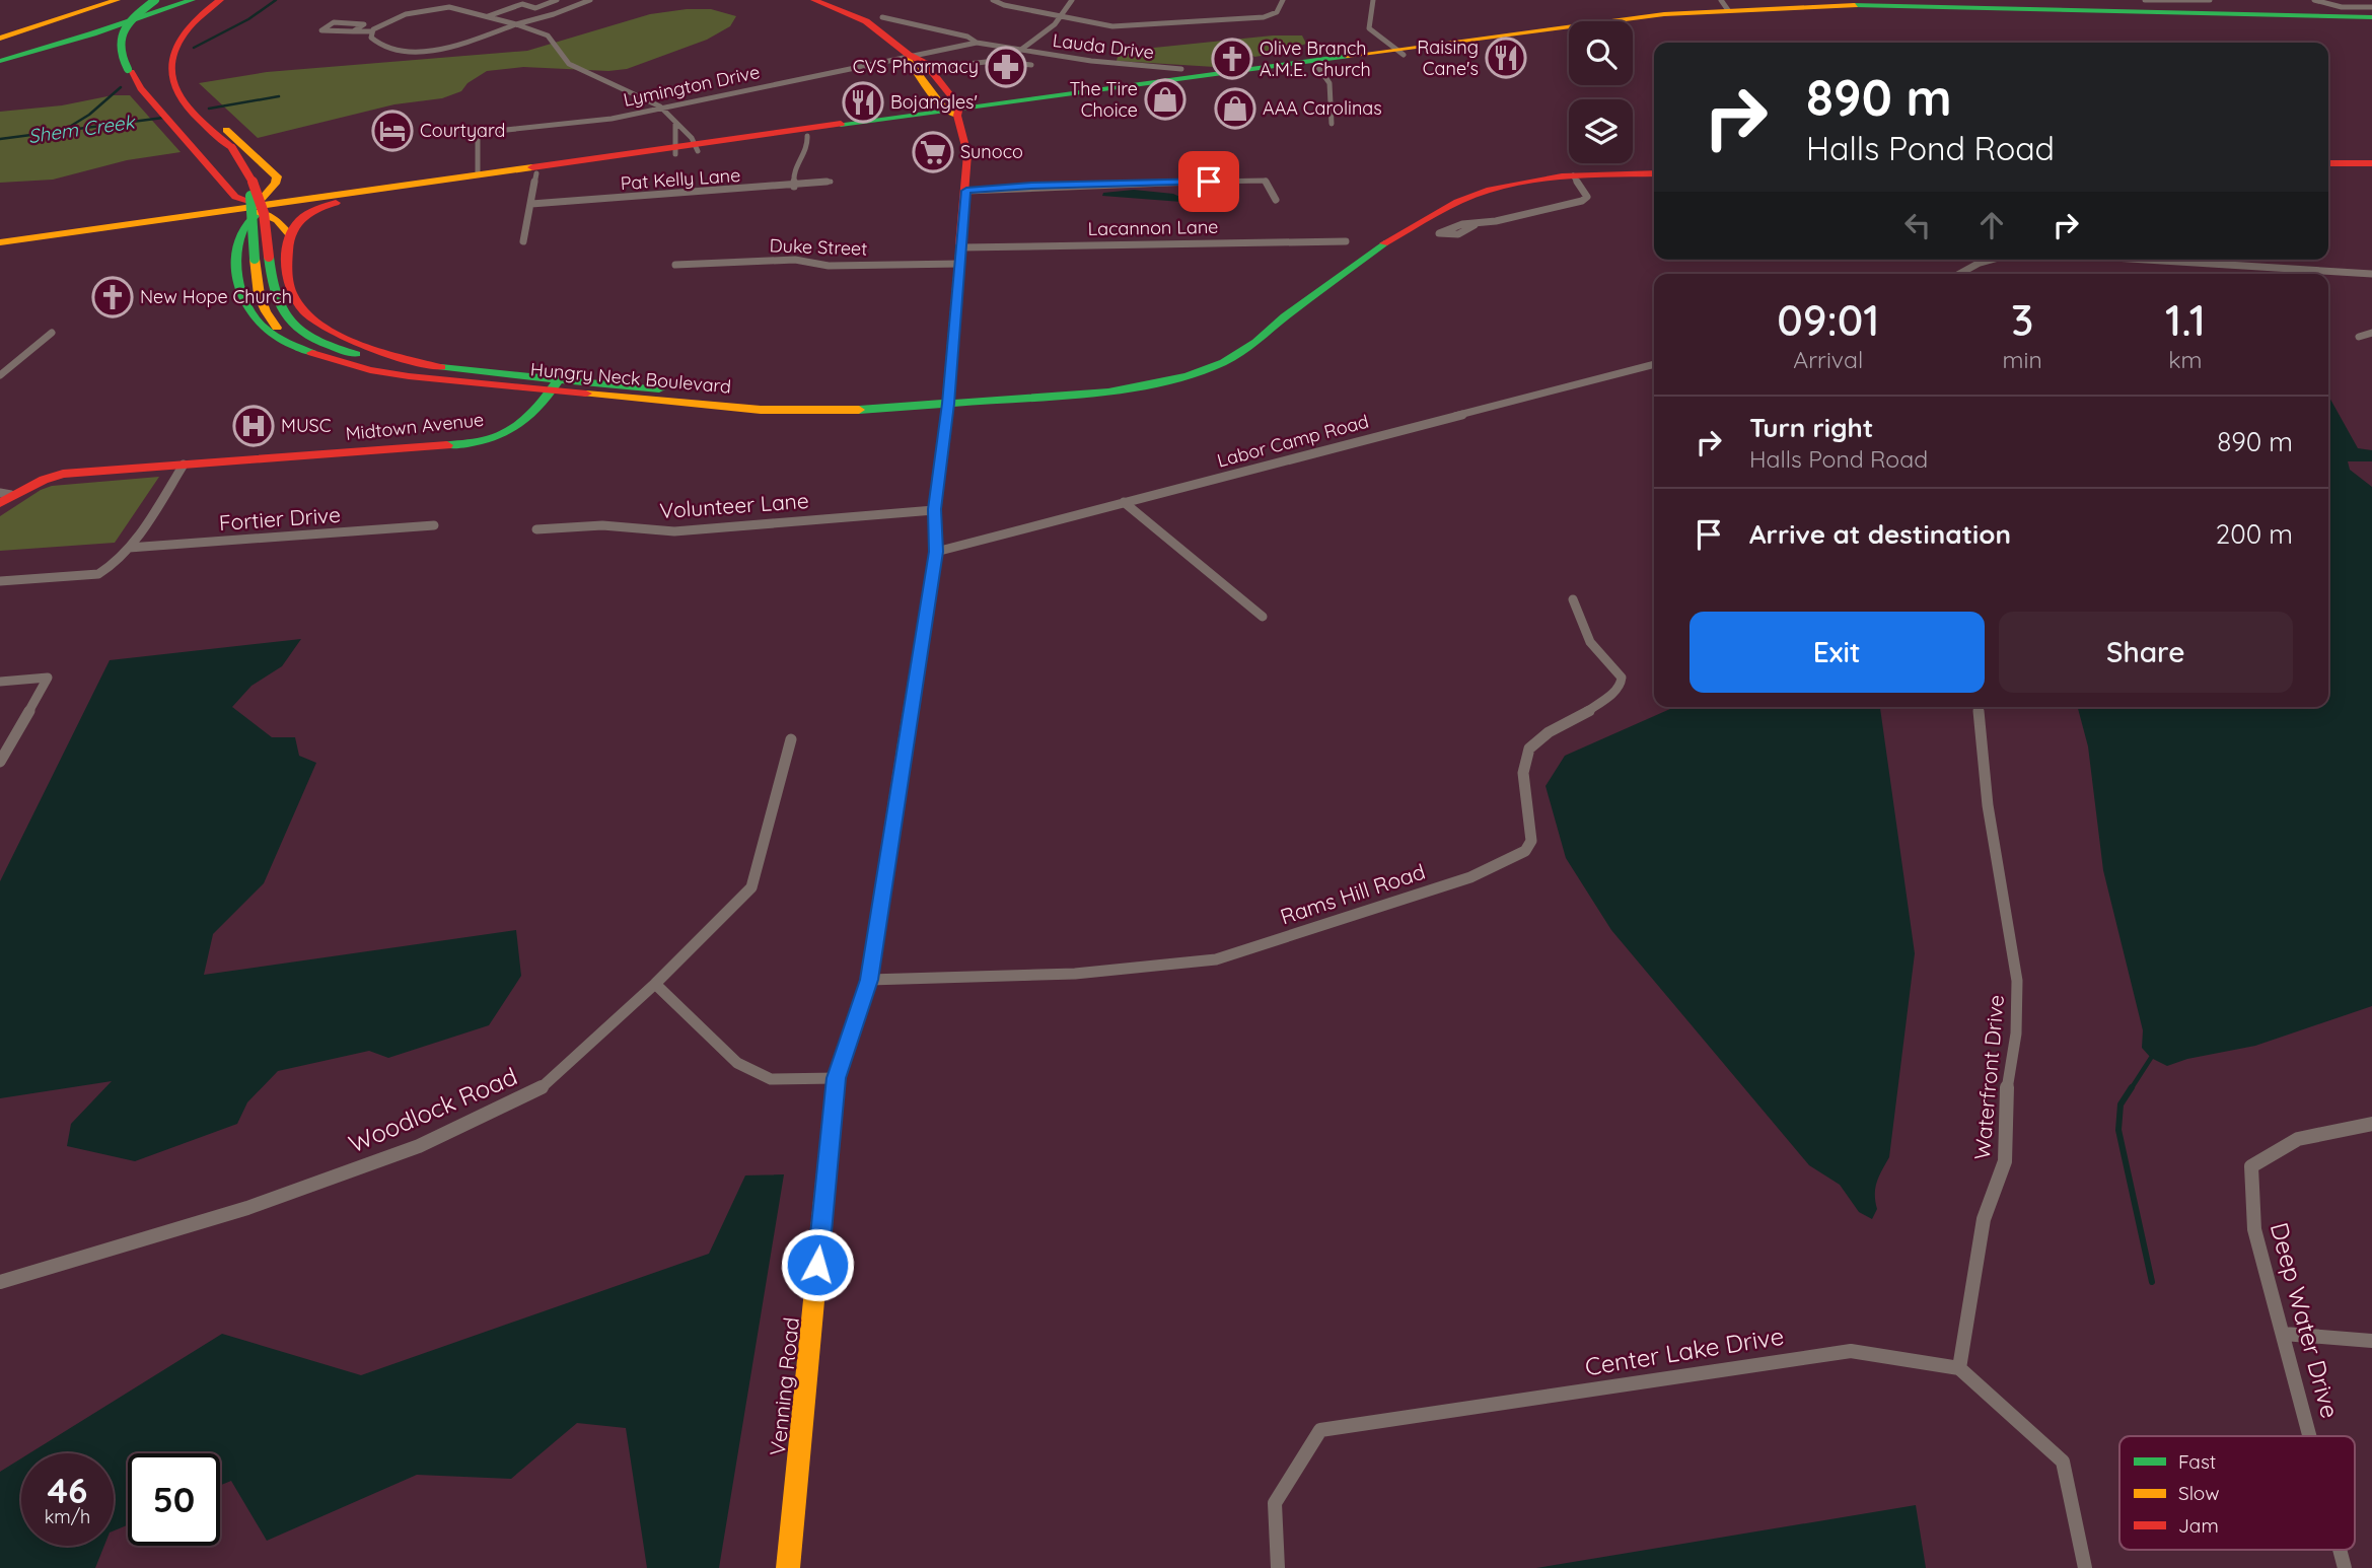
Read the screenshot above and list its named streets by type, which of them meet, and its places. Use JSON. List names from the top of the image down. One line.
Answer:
{"streets":{"main road":["Hungry Neck Boulevard","Midtown Avenue","Venning Road"],"street":["Lauda Drive","Lymington Drive","Pat Kelly Lane","Lacannon Lane","Duke Street","Labor Camp Road","Volunteer Lane","Fortier Drive","Rams Hill Road","Waterfront Drive","Woodlock Road","Deep Water Drive","Center Lake Drive"]},"crossings":[["Lauda Drive","Lymington Drive"],["Lacannon Lane","Duke Street"],["Lacannon Lane","Venning Road"],["Duke Street","Venning Road"],["Hungry Neck Boulevard","Midtown Avenue"],["Hungry Neck Boulevard","Venning Road"],["Labor Camp Road","Venning Road"],["Volunteer Lane","Venning Road"],["Rams Hill Road","Venning Road"],["Waterfront Drive","Center Lake Drive"]],"water":["Shem Creek"],"places":{"restaurant":["Raising Cane's","Bojangles'"],"church":["Olive Branch A.M.E. Church","New Hope Church"],"pharmacy":["CVS Pharmacy"],"shop":["The Tire Choice","AAA Carolinas"],"hotel":["Courtyard"],"supermarket":["Sunoco"],"hospital":["MUSC"]},"legend":["Fast","Slow","Jam"],"page":{"turn":["890 m","Halls Pond Road"],"eta":["09:01","Arrival","3","min","1.1","km"],"list":[{"name":"Turn right","note":"Halls Pond Road","value":"890 m"},{"name":"Arrive at destination","value":"200 m"}],"buttons":["Exit","Share"],"speed":"46 km/h","limit":"50"}}
